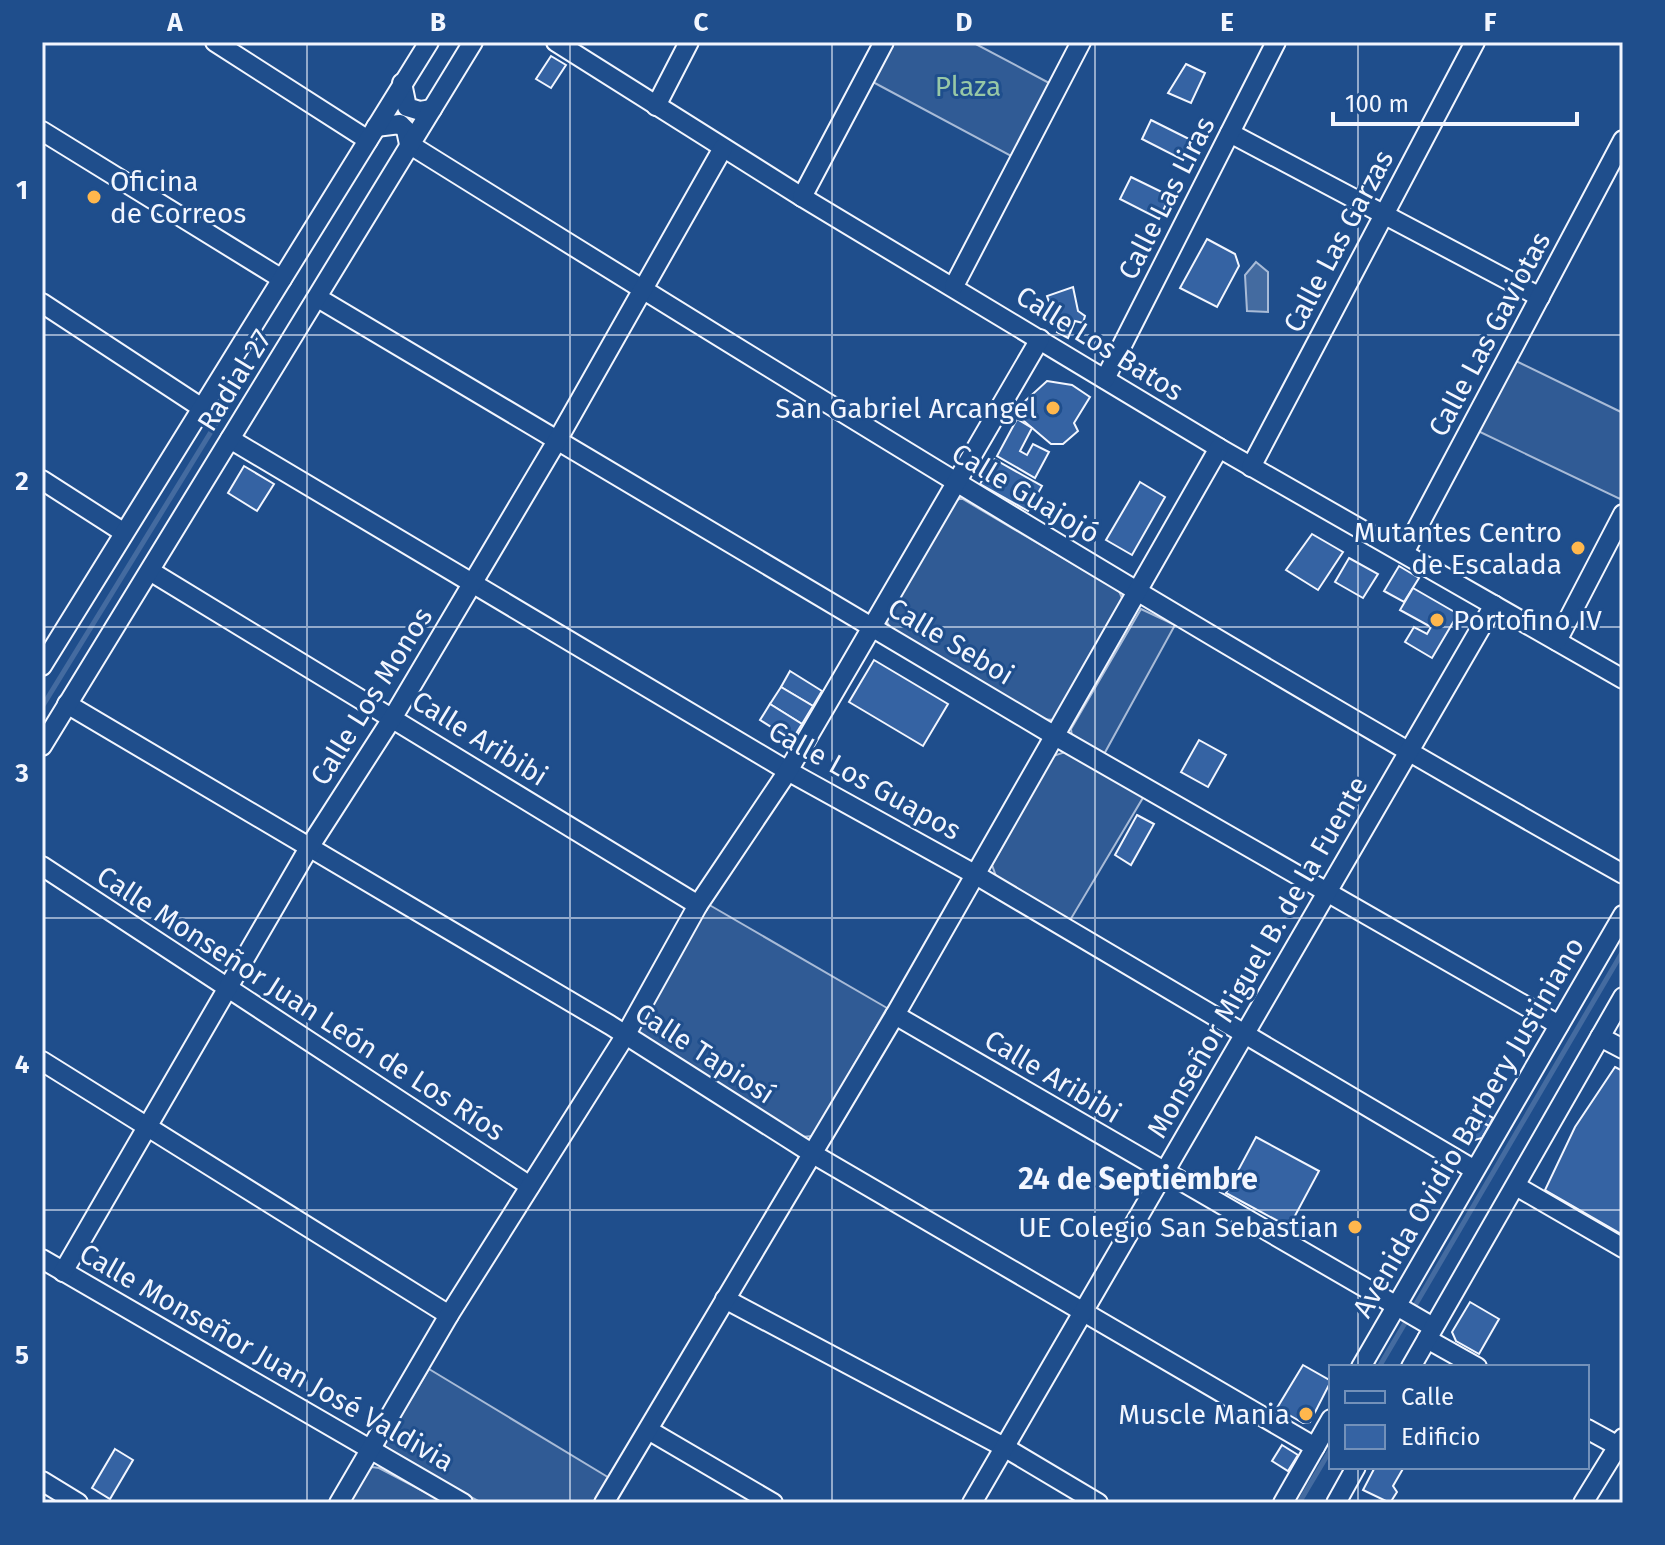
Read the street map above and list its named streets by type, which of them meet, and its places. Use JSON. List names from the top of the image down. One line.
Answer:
{"streets":{"street":["Calle Las Liras","Calle Las Garzas","Calle Las Gaviotas","Calle Los Batos","Radial 27","Calle Guajojó","Calle Seboi","Calle Los Monos","Calle Aribibi","Calle Los Guapos","Monseñor Miguel B. de la Fuente","Calle Monseñor Juan León de Los Ríos","Calle Tapiosí","Avenida Ovidio Barbery Justiniano","Calle Monseñor Juan José Valdivia"]},"crossings":[["Calle Las Liras","Calle Los Batos"],["Calle Las Garzas","Calle Los Batos"],["Calle Las Gaviotas","Calle Los Batos"],["Calle Los Batos","Calle Los Monos"],["Calle Los Batos","Monseñor Miguel B. de la Fuente"],["Radial 27","Calle Guajojó"],["Radial 27","Calle Seboi"],["Radial 27","Calle Aribibi"],["Radial 27","Calle Los Guapos"],["Radial 27","Calle Tapiosí"],["Calle Guajojó","Calle Los Monos"],["Calle Guajojó","Monseñor Miguel B. de la Fuente"],["Calle Seboi","Calle Los Monos"],["Calle Seboi","Monseñor Miguel B. de la Fuente"],["Calle Seboi","Avenida Ovidio Barbery Justiniano"],["Calle Los Monos","Calle Aribibi"],["Calle Los Monos","Calle Los Guapos"],["Calle Los Monos","Calle Monseñor Juan León de Los Ríos"],["Calle Los Monos","Calle Tapiosí"],["Calle Los Monos","Calle Monseñor Juan José Valdivia"],["Calle Aribibi","Monseñor Miguel B. de la Fuente"],["Calle Aribibi","Avenida Ovidio Barbery Justiniano"],["Calle Los Guapos","Monseñor Miguel B. de la Fuente"],["Calle Los Guapos","Avenida Ovidio Barbery Justiniano"],["Monseñor Miguel B. de la Fuente","Calle Tapiosí"]],"districts":["24 de Septiembre"],"parks":["Plaza"],"places":["Oficina de Correos","San Gabriel Arcangel","Mutantes Centro de Escalada","Portofino IV","UE Colegio San Sebastian","Muscle Mania"],"legend":["Calle","Edificio"],"scale_bar":"100 m","grid":{"columns":["A","B","C","D","E","F"],"rows":["1","2","3","4","5"]}}
